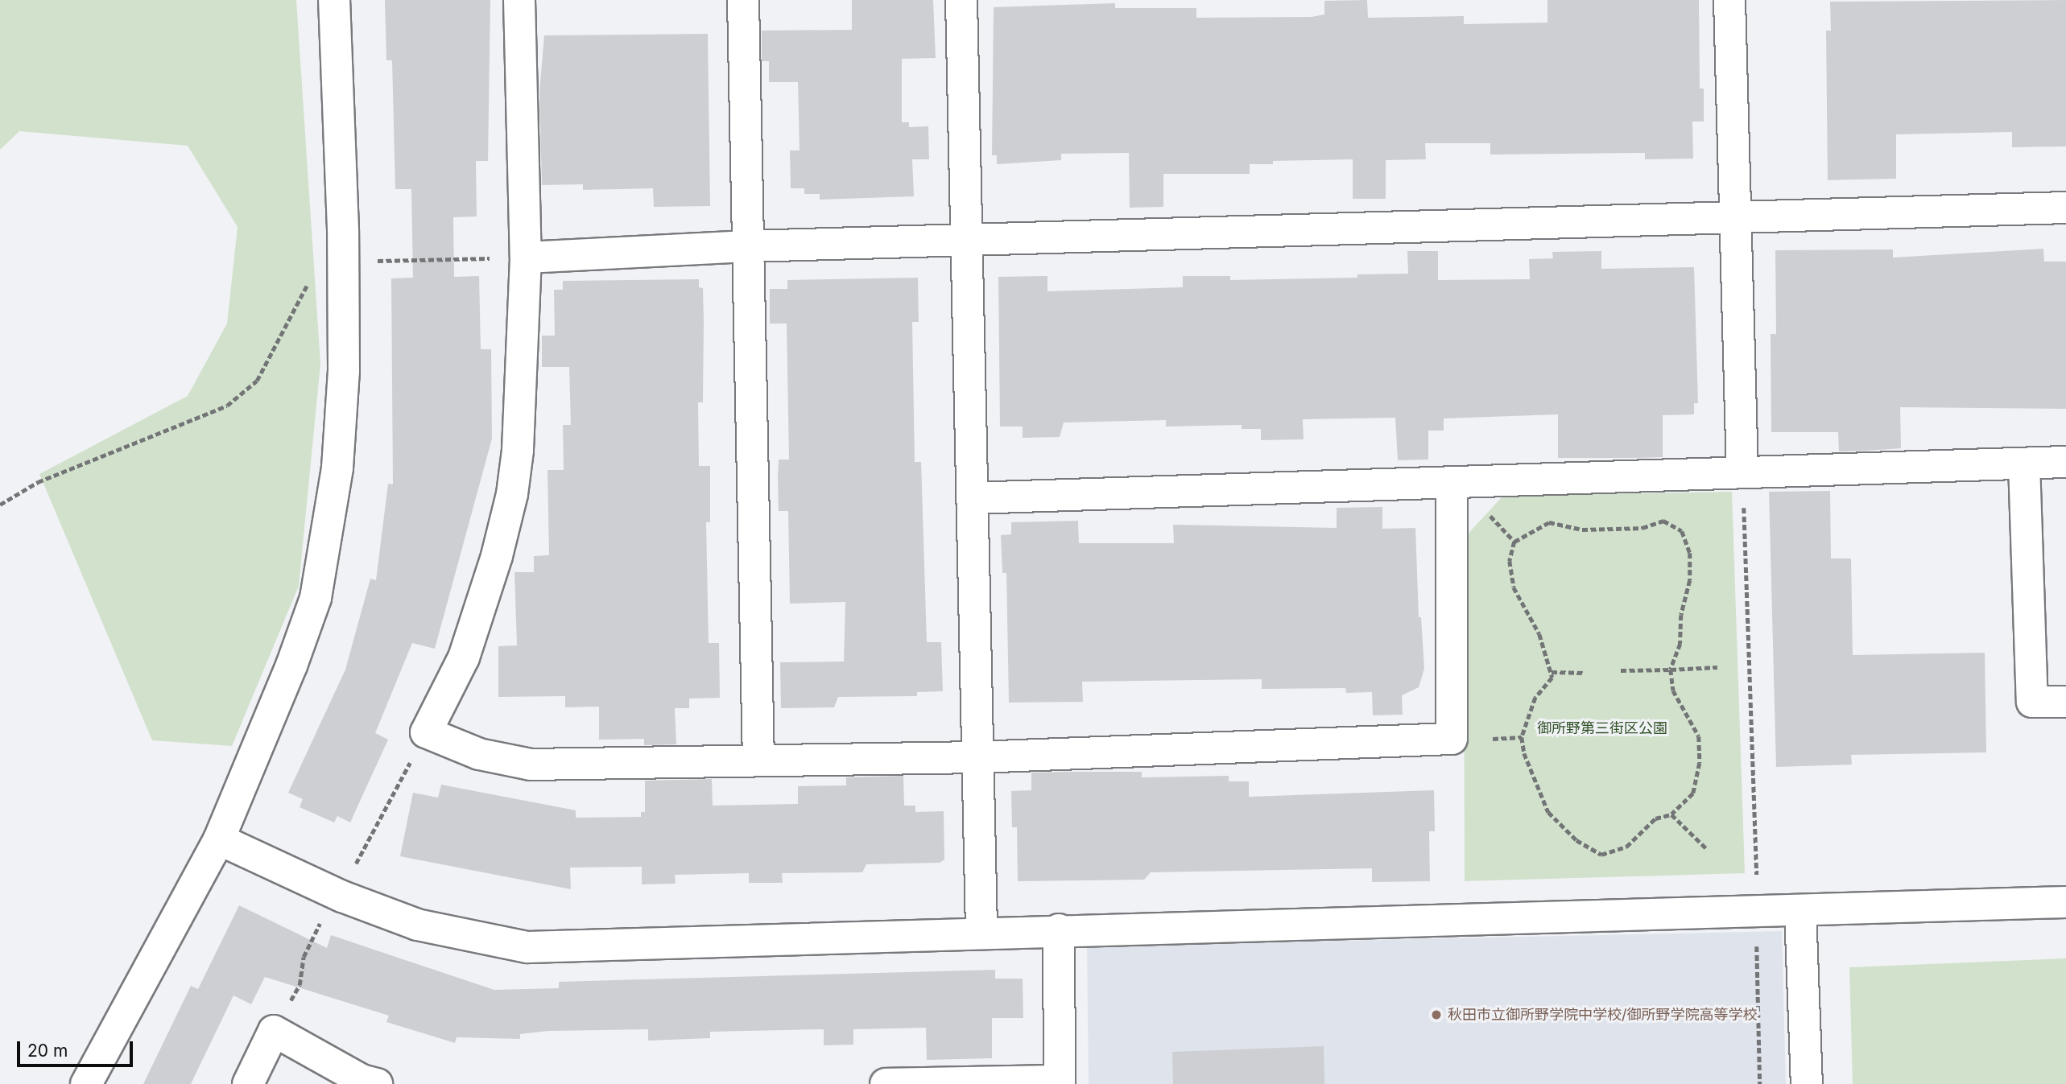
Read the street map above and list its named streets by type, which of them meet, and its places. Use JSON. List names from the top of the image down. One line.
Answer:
{"parks":["御所野第三街区公園"],"places":["秋田市立御所野学院中学校/御所野学院高等学校"],"scale_bar":"20 m"}
